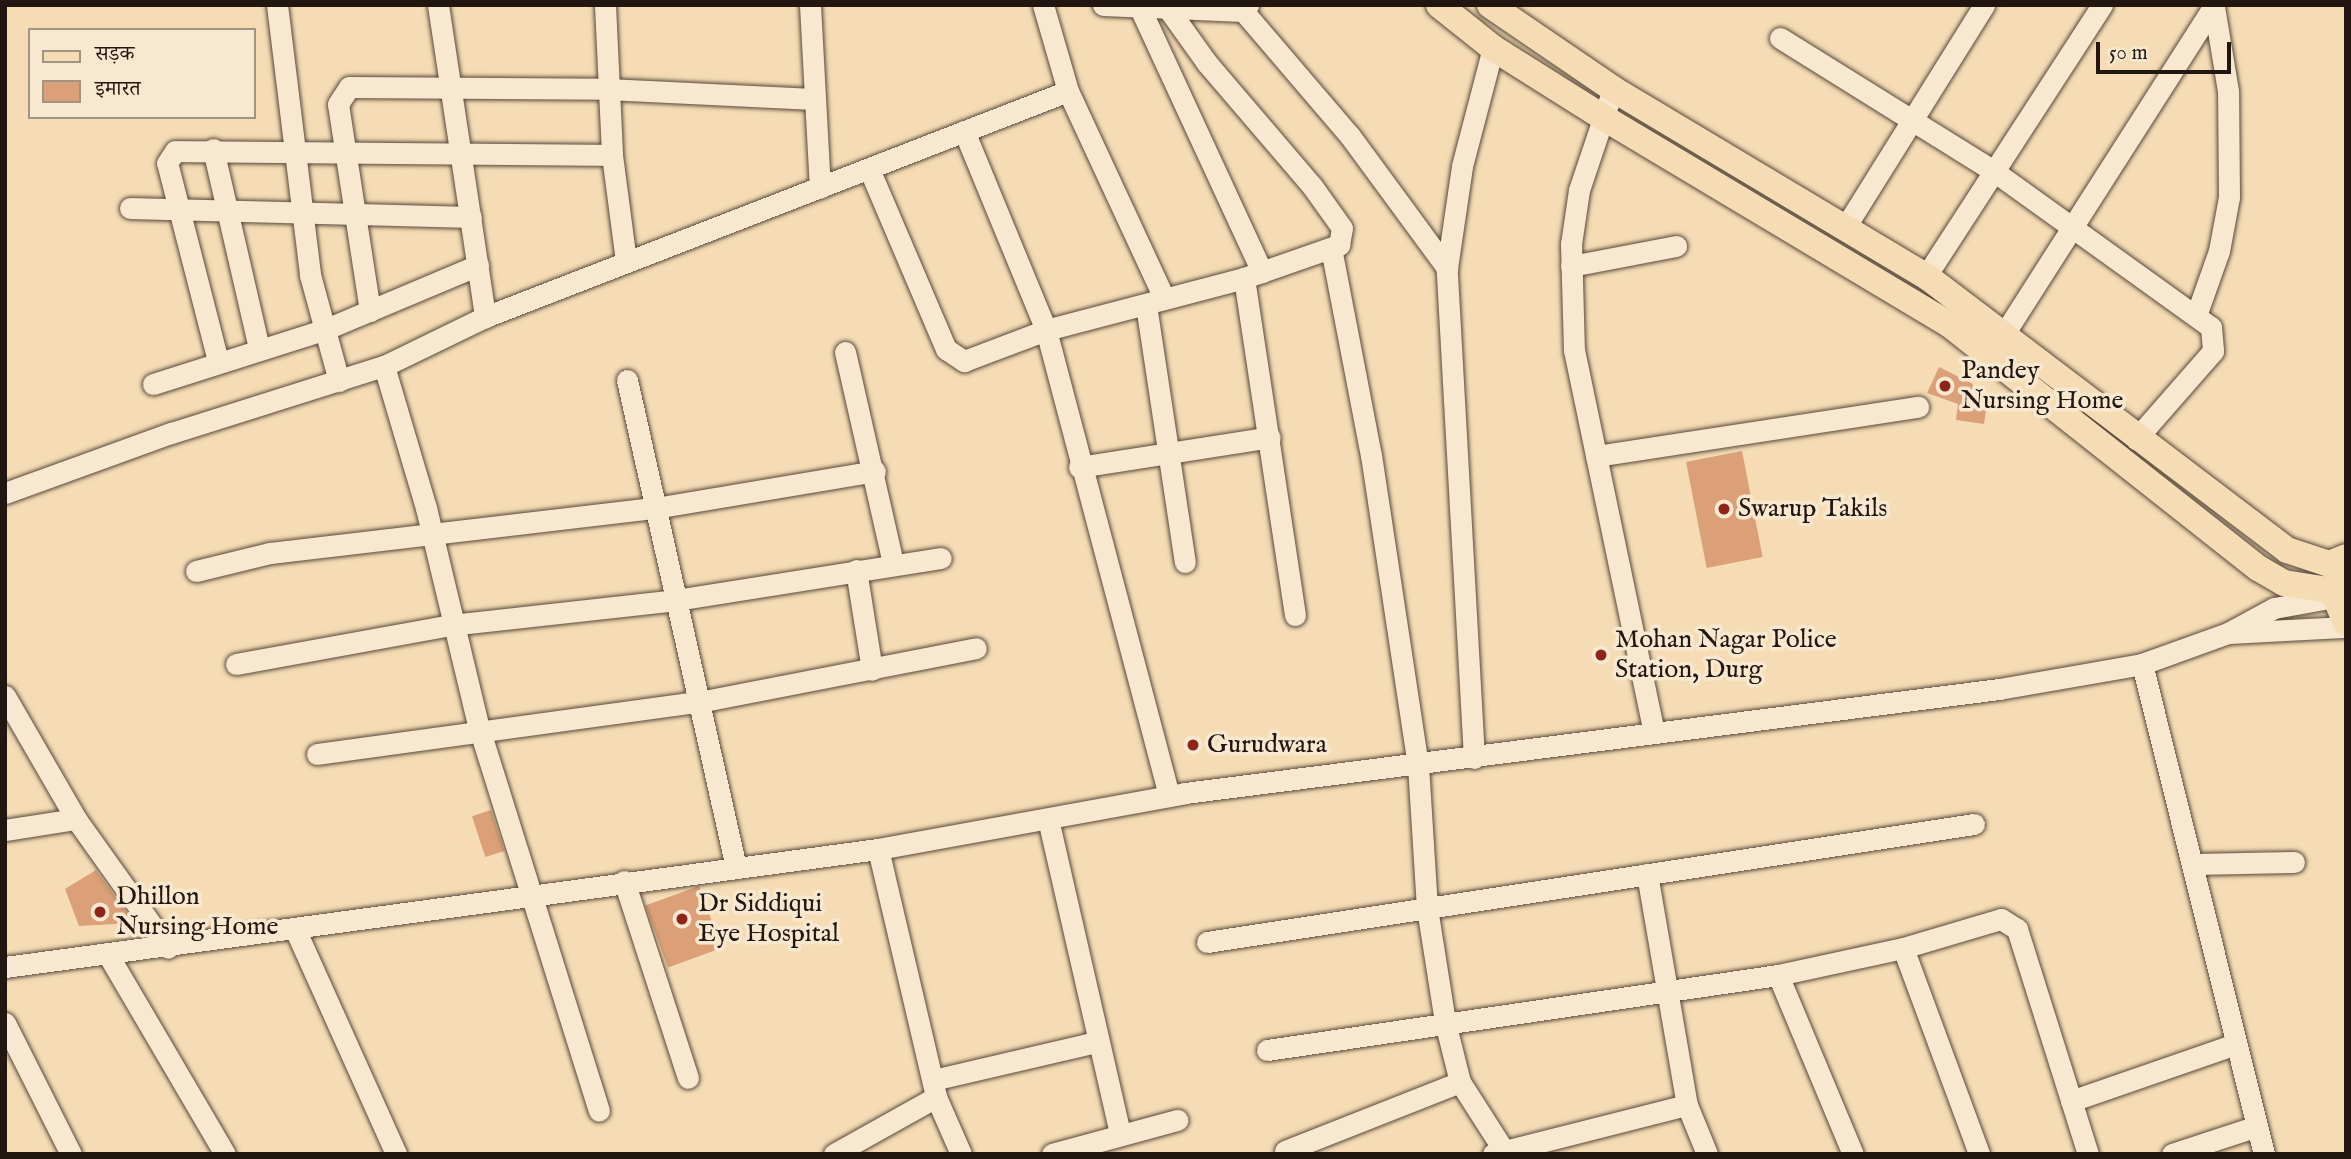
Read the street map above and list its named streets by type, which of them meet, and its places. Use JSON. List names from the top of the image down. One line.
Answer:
{"places":["Pandey Nursing Home","Swarup Takils","Mohan Nagar Police Station, Durg","Gurudwara","Dhillon Nursing Home","Dr Siddiqui Eye Hospital"],"legend":["सड़क","इमारत"],"scale_bar":"50 m"}
